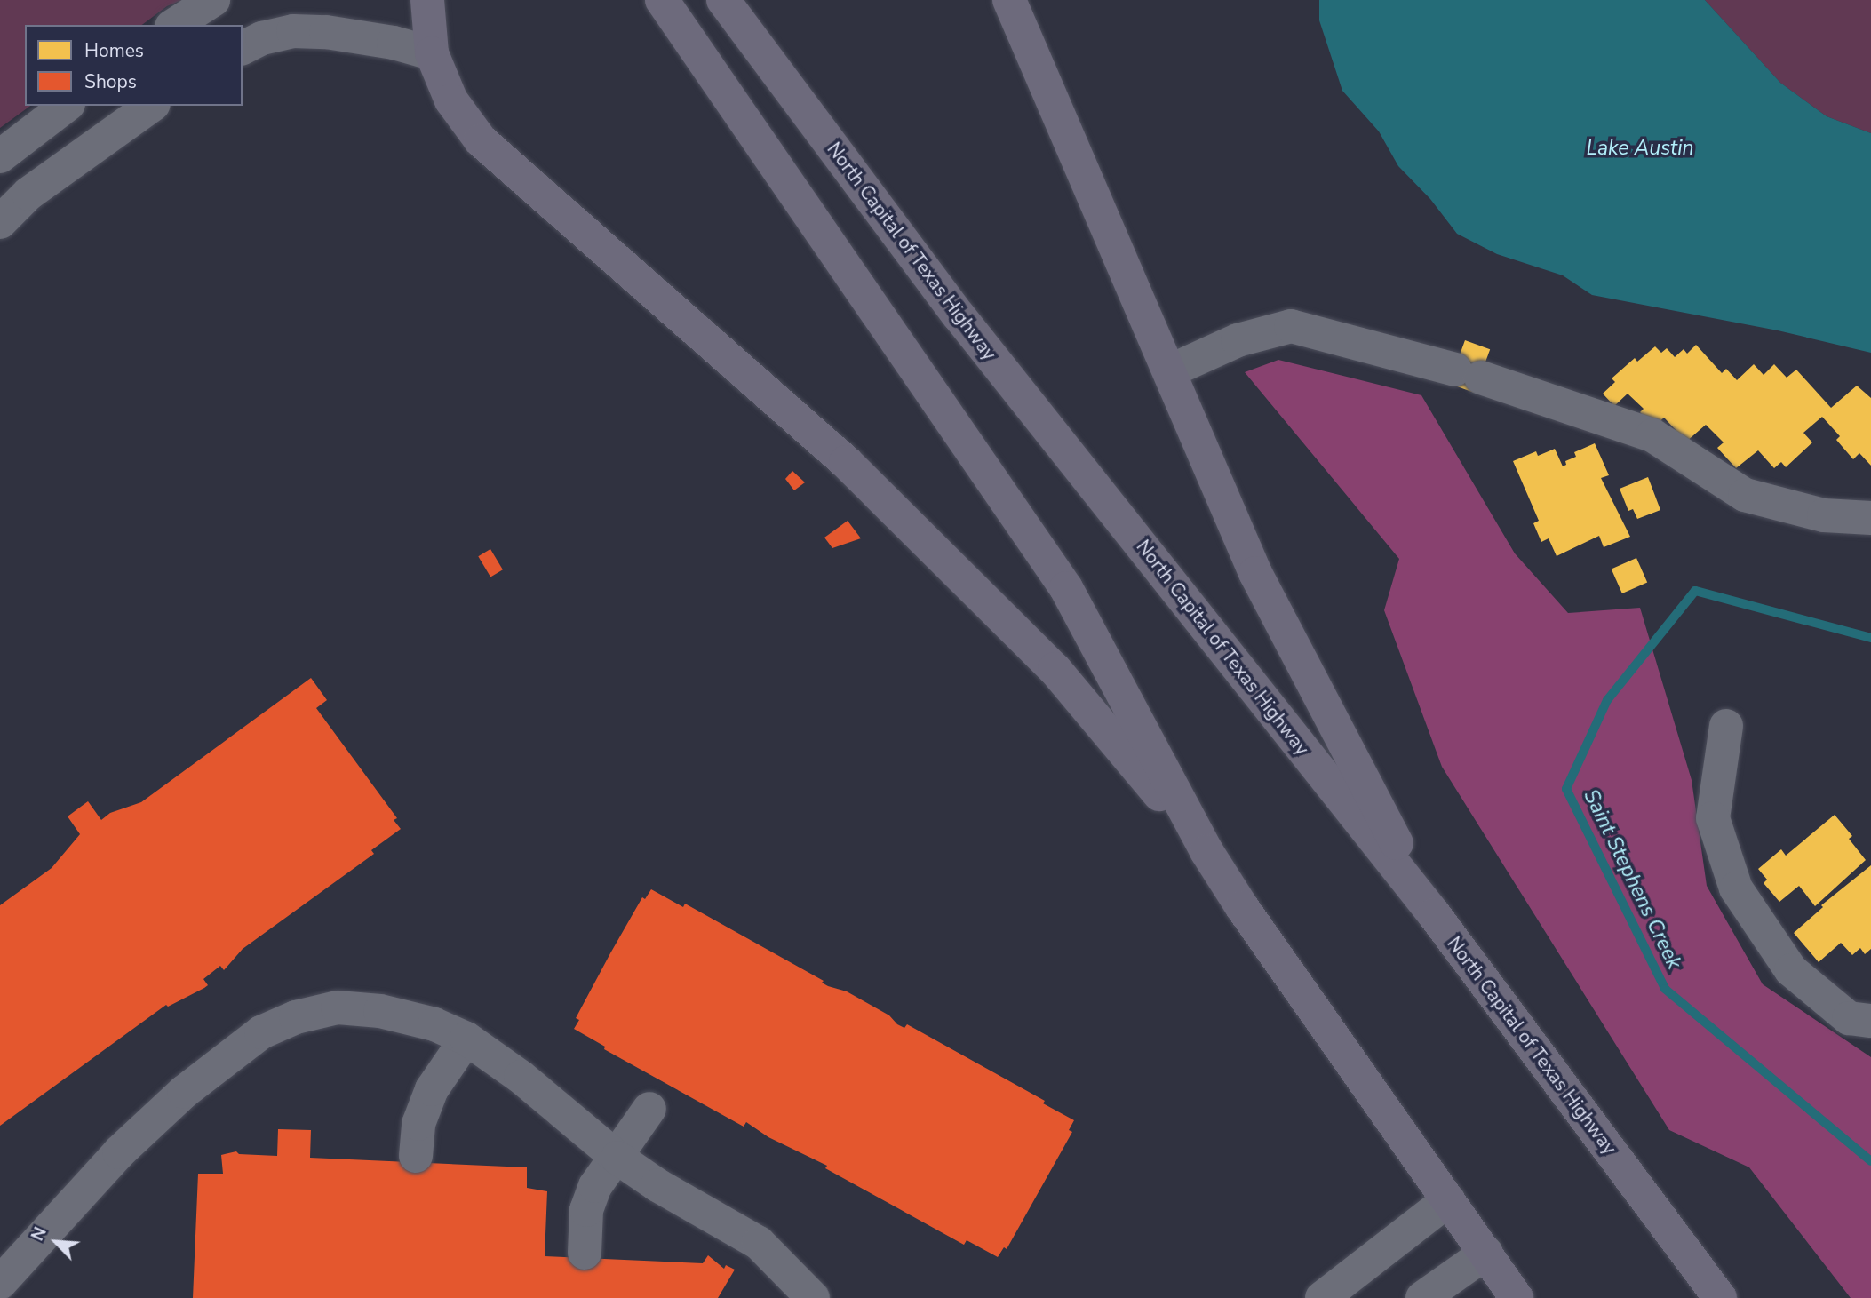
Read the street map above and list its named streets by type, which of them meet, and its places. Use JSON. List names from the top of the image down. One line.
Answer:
{"streets":{"highway":["North Capital of Texas Highway"]},"water":["Lake Austin","Saint Stephens Creek"],"legend":["Homes","Shops"],"north":"top left"}
